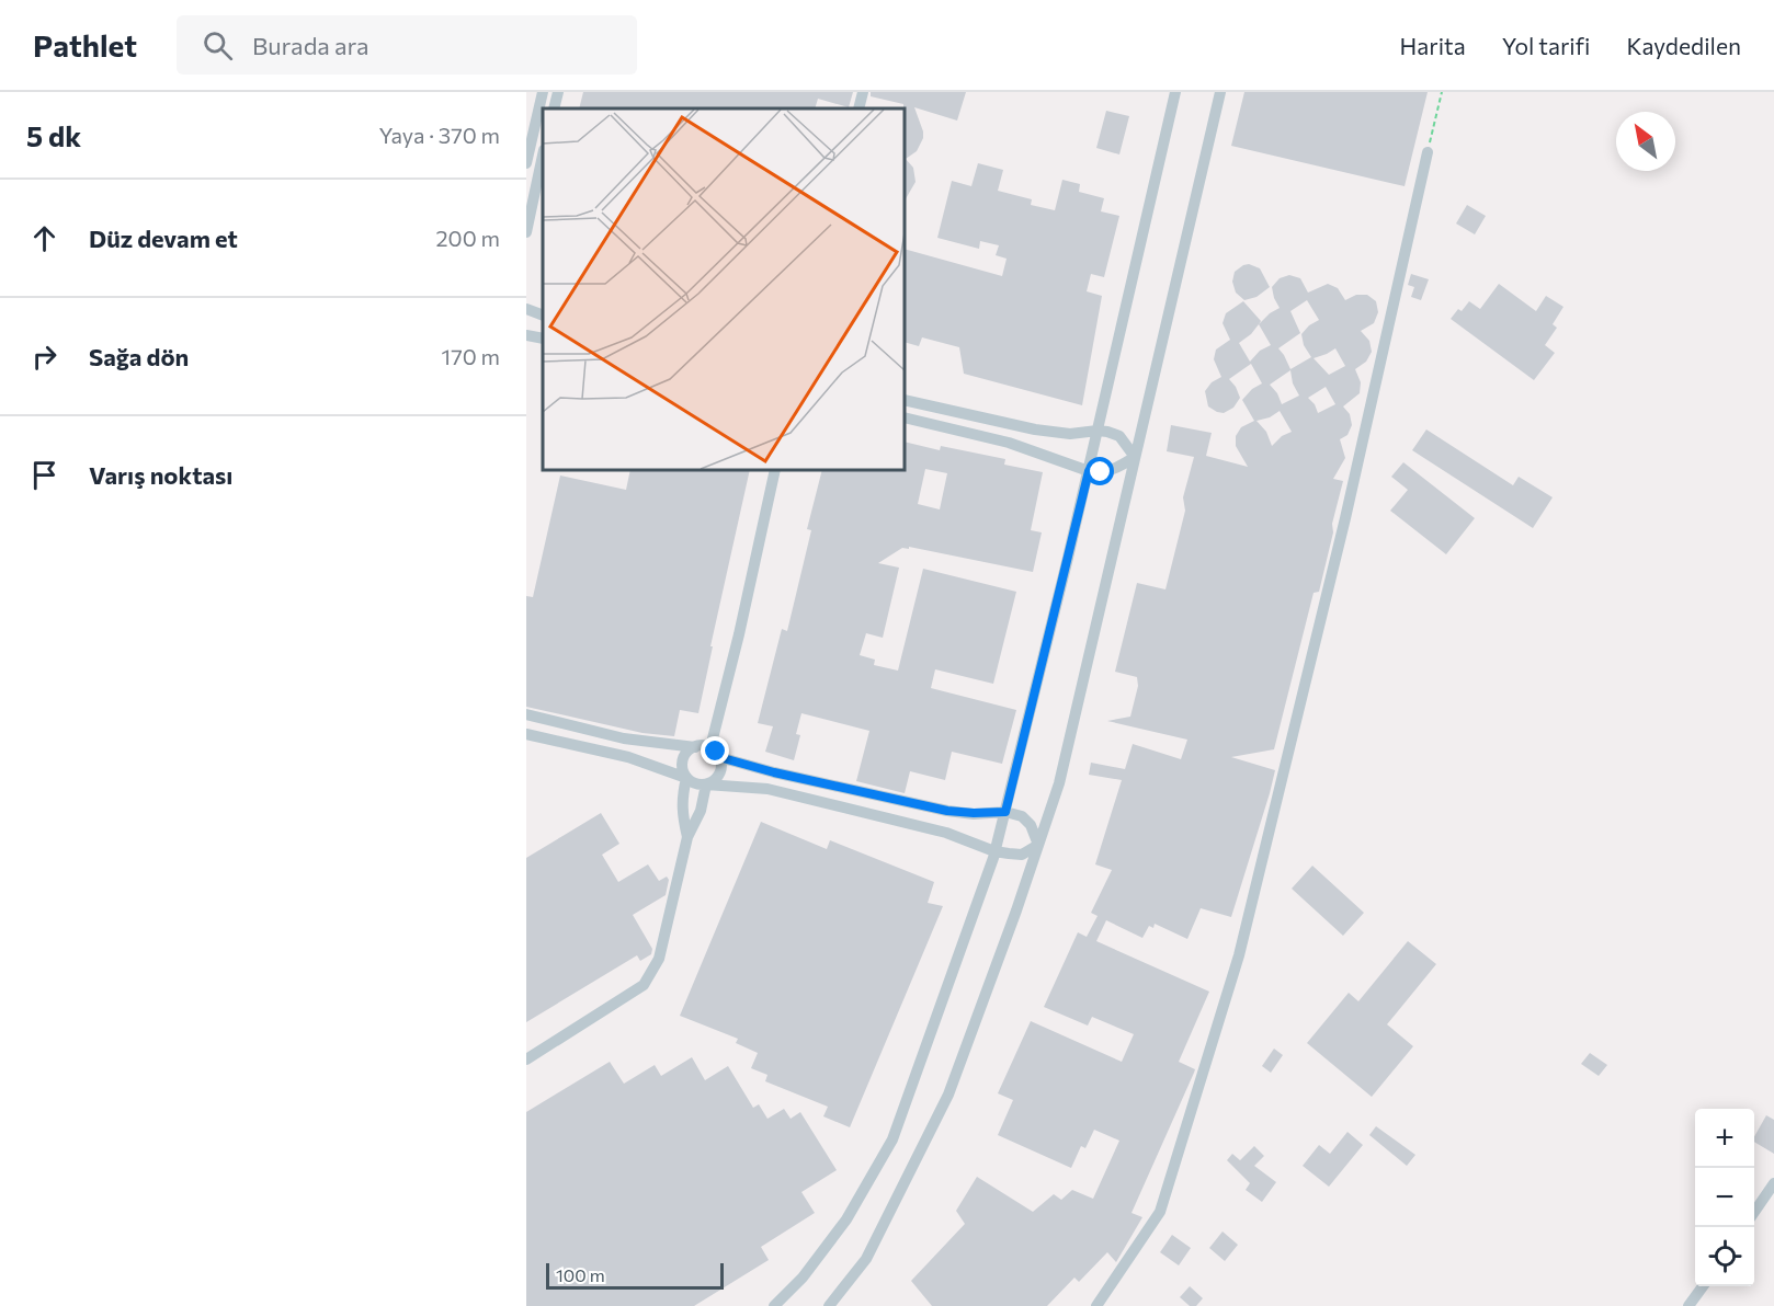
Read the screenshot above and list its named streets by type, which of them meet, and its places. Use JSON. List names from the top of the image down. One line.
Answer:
{"scale_bar":"100 m","north":"top left","page":{"header":"Pathlet","search":"Burada ara","nav":["Harita","Yol tarifi","Kaydedilen"],"heading":["5 dk","Yaya · 370 m"],"list":[["Düz devam et","200 m"],["Sağa dön","170 m"],"Varış noktası"],"map_buttons":["+","−"],"scale":"100 m"}}
